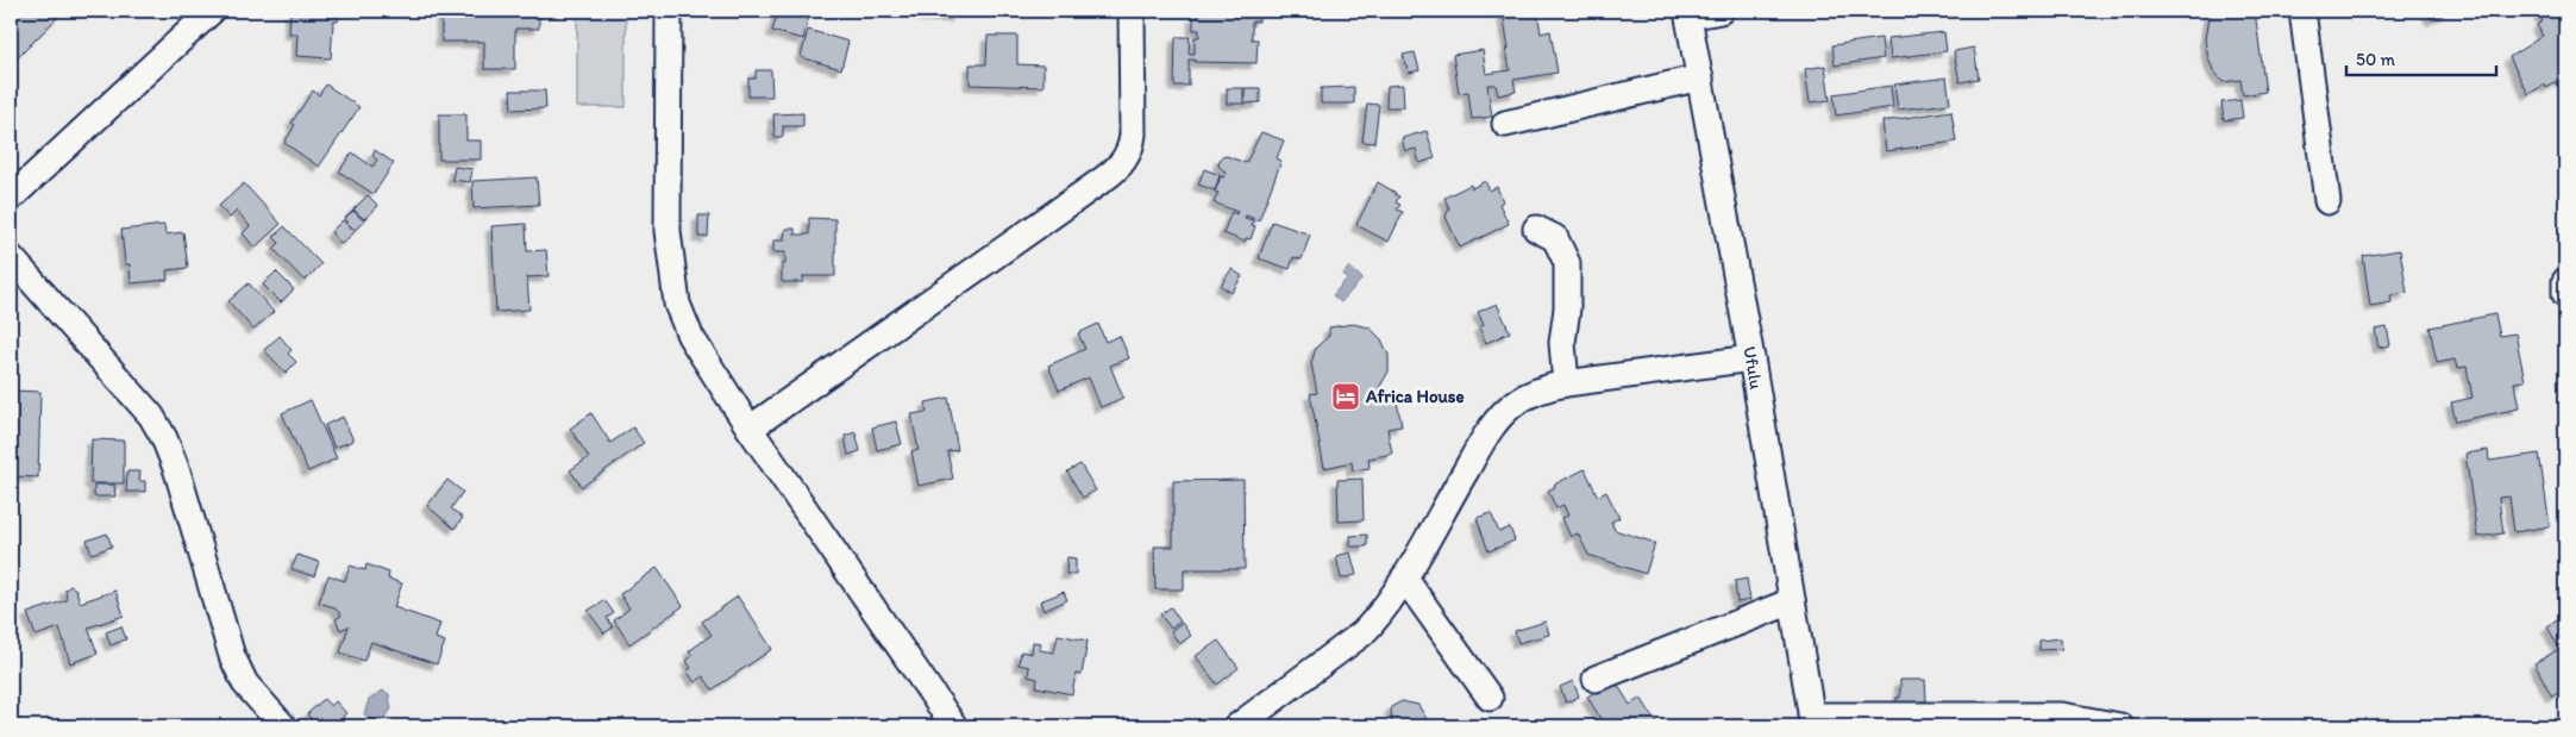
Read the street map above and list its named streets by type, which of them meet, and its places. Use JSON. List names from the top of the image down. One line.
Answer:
{"streets":{"street":["Ufulu"]},"places":{"hotel":["Africa House"]},"scale_bar":"50 m"}
